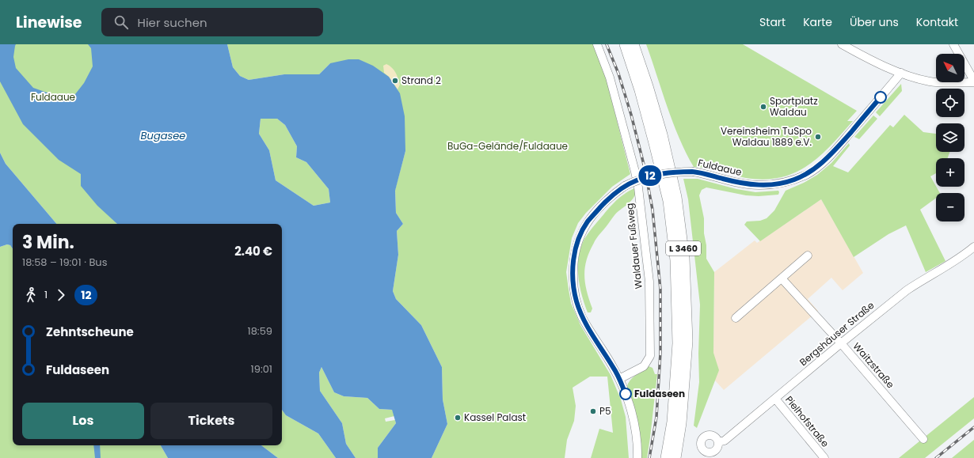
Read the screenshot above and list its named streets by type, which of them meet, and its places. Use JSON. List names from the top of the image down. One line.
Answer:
{"streets":{"main road":["L 3460"],"street":["Fuldaaue","Waldauer Fußweg","Bergshäuser Straße","Waitzstraße","Pielhofstraße"]},"crossings":[["Fuldaaue","Waldauer Fußweg"],["Bergshäuser Straße","Waitzstraße"],["Bergshäuser Straße","Pielhofstraße"]],"water":["Bugasee"],"parks":["Fuldaaue","BuGa-Gelände/Fuldaaue"],"places":["Strand 2","Sportplatz Waldau","Vereinsheim TuSpo Waldau 1889 e.V.","Fuldaseen","P5","Kassel Palast"],"lines":["bus line 12"],"north":"top left","page":{"header":"Linewise","search":"Hier suchen","nav":["Start","Karte","Über uns","Kontakt"],"on_map":"12","map_buttons":["+","−"],"heading":["3 Min.","18:58 – 19:01 · Bus","2.40 €"],"legs":["1","12"],"list":[{"name":"Zehntscheune","value":"18:59"},{"name":"Fuldaseen","value":"19:01"}],"buttons":["Los","Tickets"]}}
